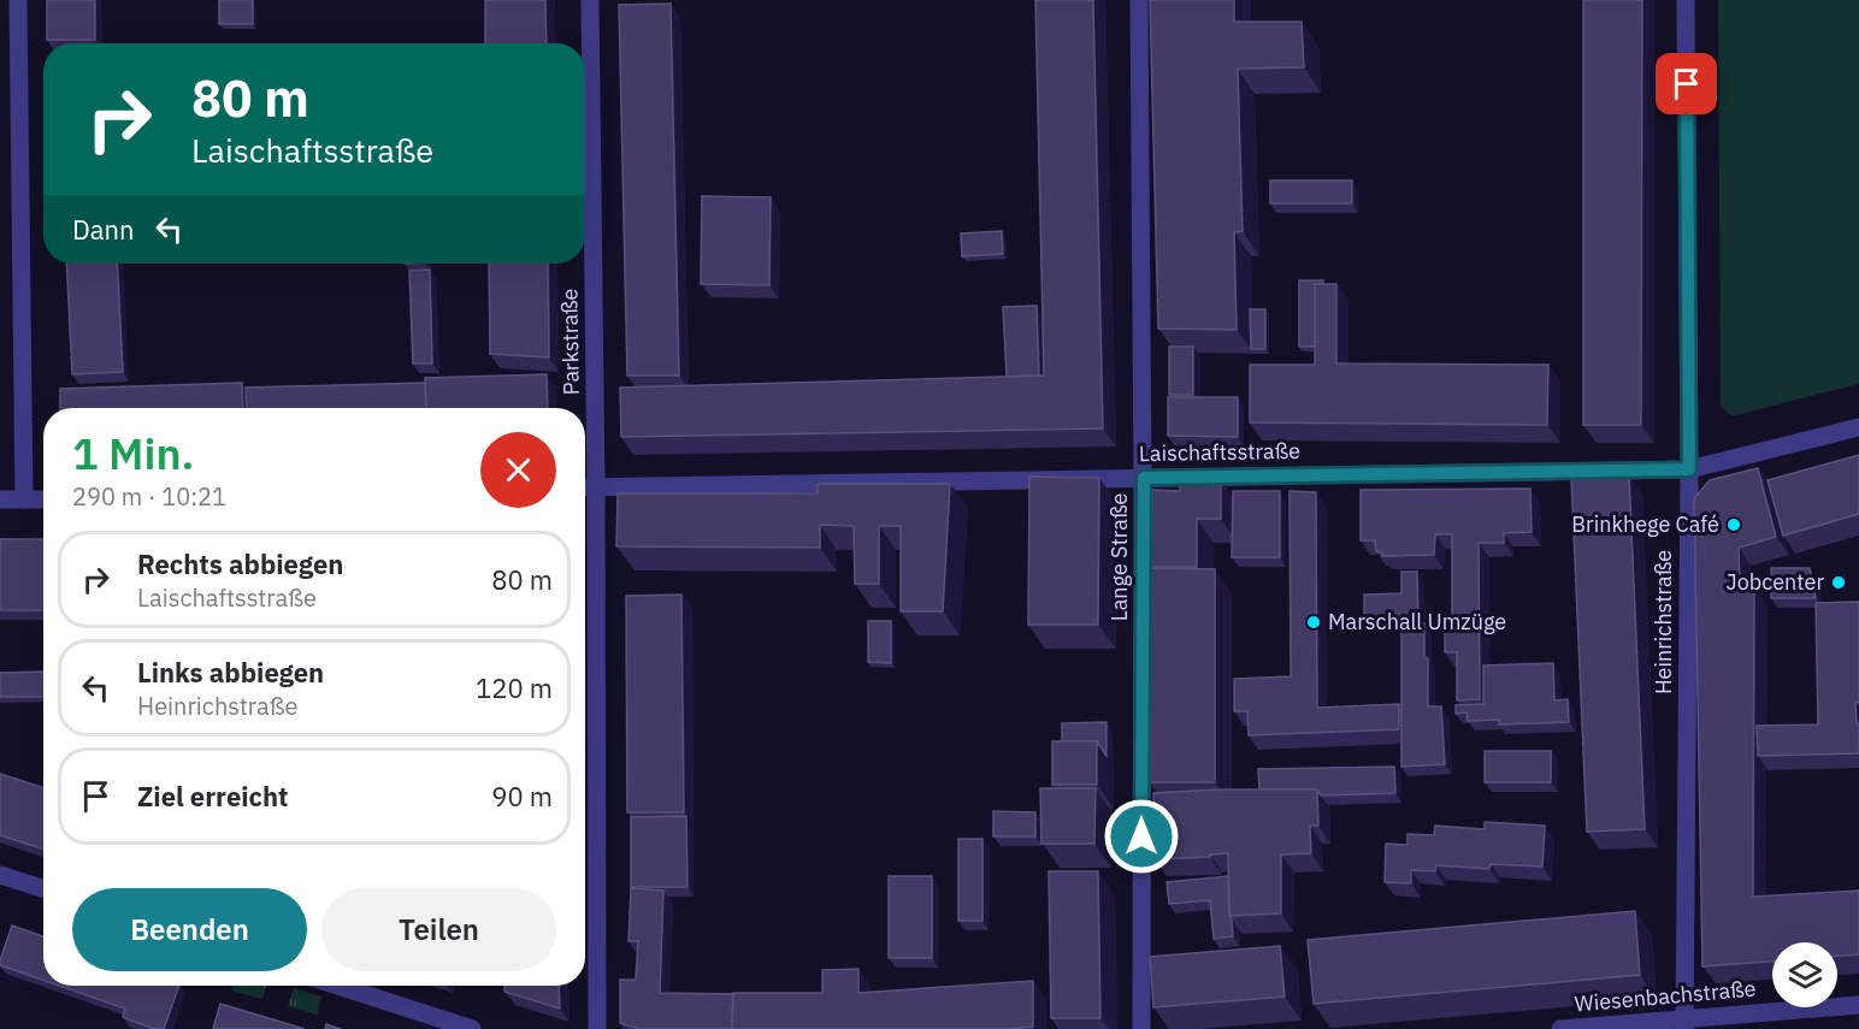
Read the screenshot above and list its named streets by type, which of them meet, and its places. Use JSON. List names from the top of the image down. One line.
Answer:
{"streets":{"street":["Parkstraße","Laischaftsstraße","Lange Straße","Heinrichstraße","Wiesenbachstraße"]},"crossings":[["Parkstraße","Laischaftsstraße"],["Laischaftsstraße","Lange Straße"],["Laischaftsstraße","Heinrichstraße"],["Heinrichstraße","Wiesenbachstraße"]],"places":["Brinkhege Café","Jobcenter","Marschall Umzüge"],"page":{"turn":["80 m","Laischaftsstraße"],"then":"Dann","heading":["1 Min.","290 m · 10:21"],"list":[{"name":"Rechts abbiegen","note":"Laischaftsstraße","value":"80 m"},{"name":"Links abbiegen","note":"Heinrichstraße","value":"120 m"},{"name":"Ziel erreicht","value":"90 m"}],"buttons":["Beenden","Teilen"]}}
